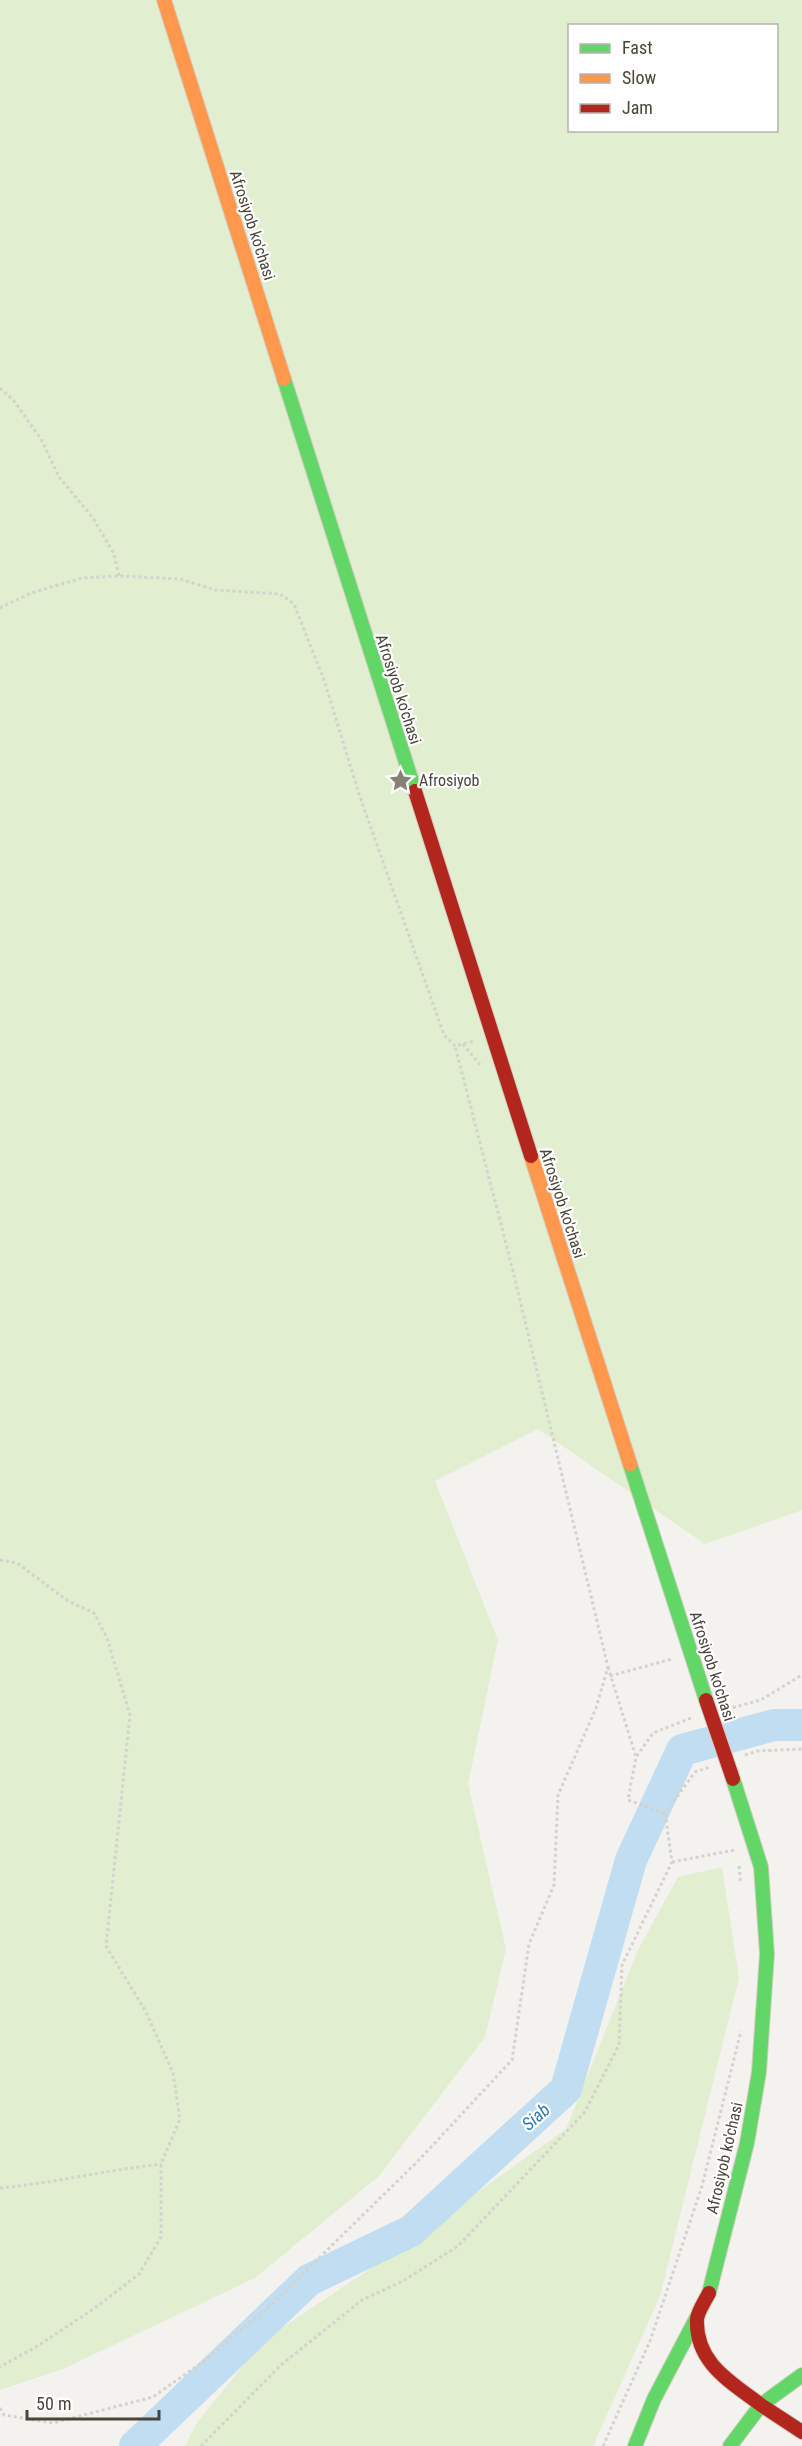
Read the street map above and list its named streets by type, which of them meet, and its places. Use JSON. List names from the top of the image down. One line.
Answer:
{"streets":{"street":["Afrosiyob ko'chasi"]},"water":["Siab"],"places":{"place":["Afrosiyob"]},"legend":["Fast","Slow","Jam"],"scale_bar":"50 m"}
